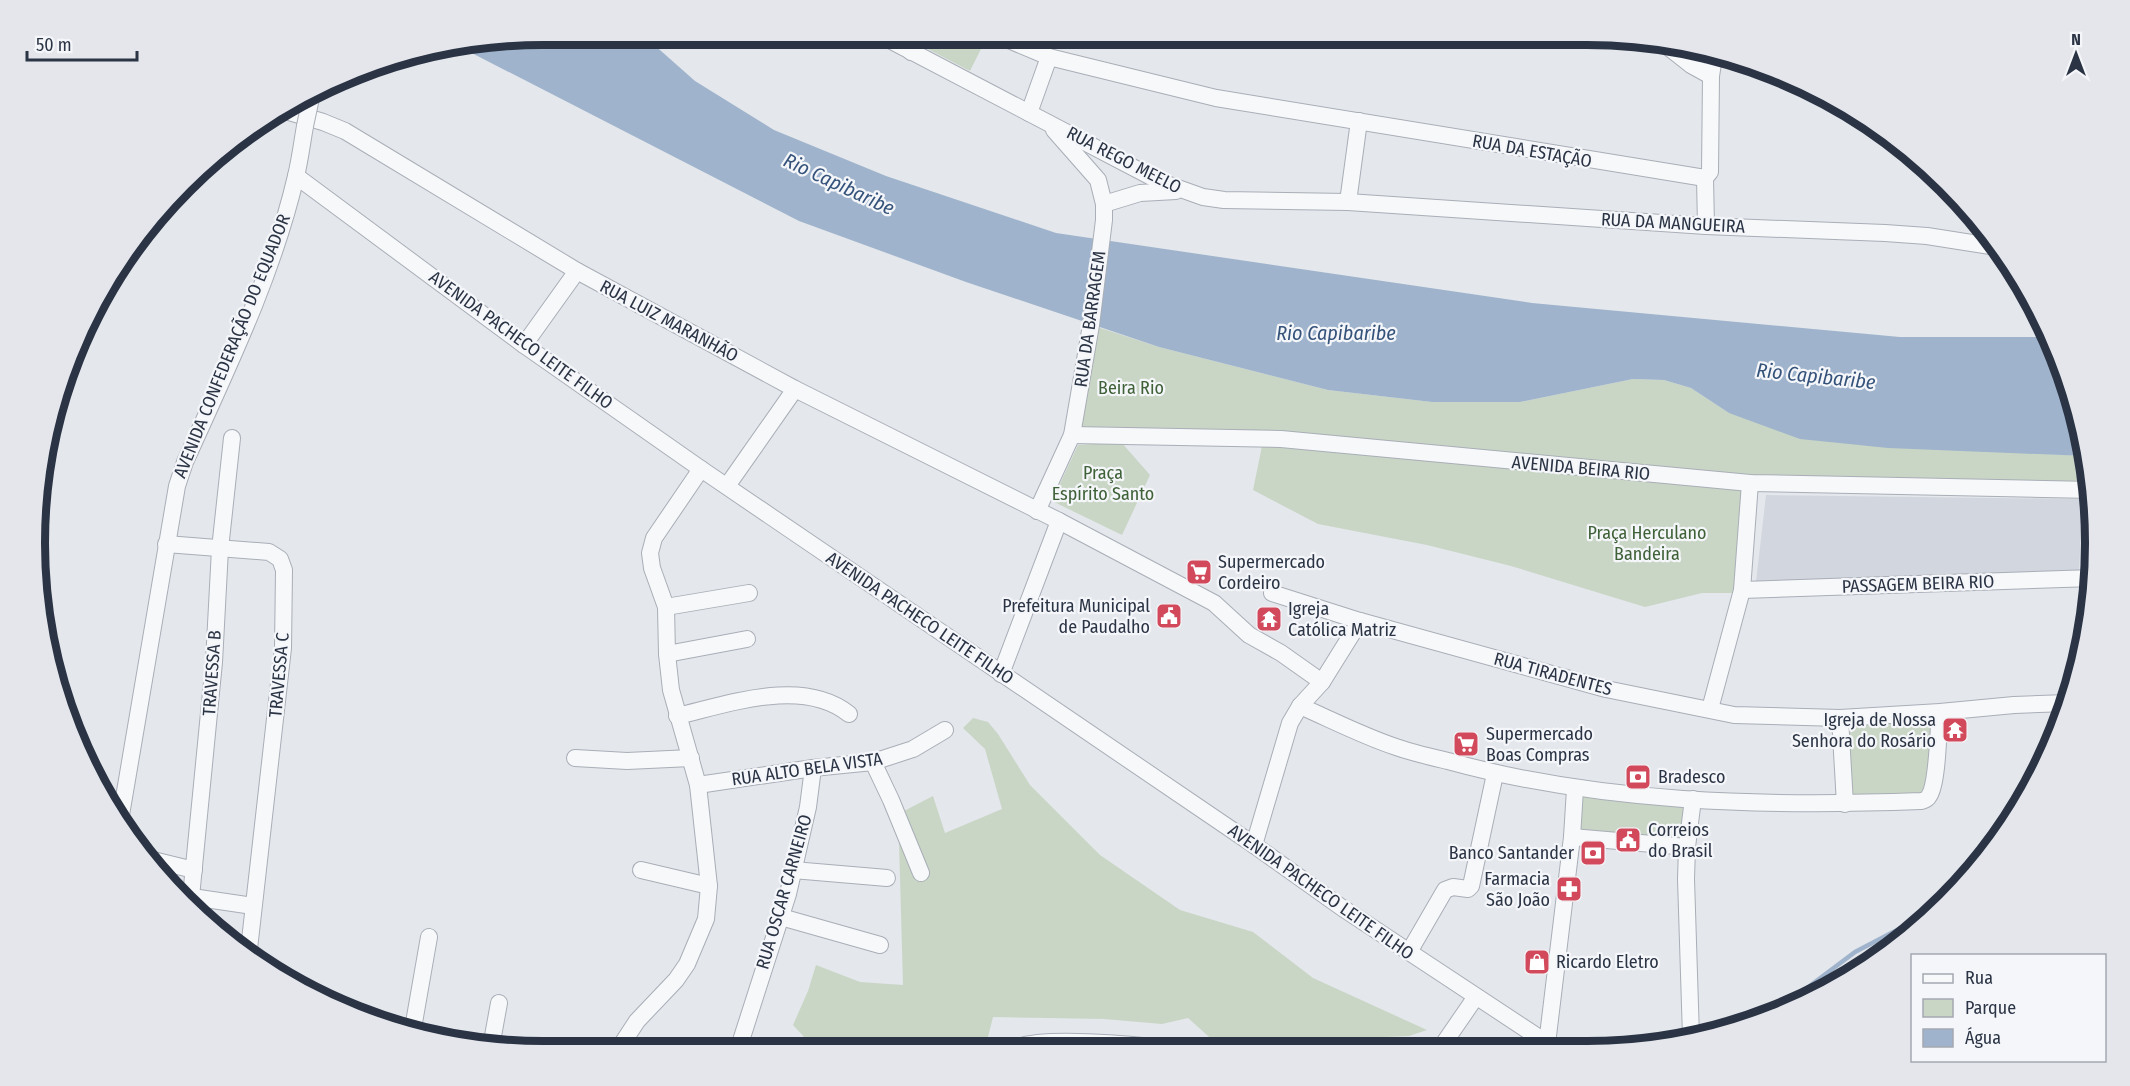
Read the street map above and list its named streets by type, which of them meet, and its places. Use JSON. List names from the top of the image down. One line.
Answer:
{"streets":{"street":["RUA DA ESTAÇÃO","RUA REGO MEELO","RUA DA MANGUEIRA","RUA DA BARRAGEM","RUA LUIZ MARANHÃO","AVENIDA PACHECO LEITE FILHO","AVENIDA CONFEDERAÇÃO DO EQUADOR","AVENIDA BEIRA RIO","PASSAGEM BEIRA RIO","TRAVESSA B","RUA TIRADENTES","TRAVESSA C","RUA ALTO BELA VISTA","RUA OSCAR CARNEIRO"]},"crossings":[["RUA REGO MEELO","RUA DA MANGUEIRA"],["RUA REGO MEELO","RUA DA BARRAGEM"],["RUA DA BARRAGEM","RUA LUIZ MARANHÃO"],["RUA DA BARRAGEM","AVENIDA BEIRA RIO"],["AVENIDA PACHECO LEITE FILHO","AVENIDA CONFEDERAÇÃO DO EQUADOR"],["AVENIDA CONFEDERAÇÃO DO EQUADOR","TRAVESSA C"],["TRAVESSA B","TRAVESSA C"],["RUA ALTO BELA VISTA","RUA OSCAR CARNEIRO"]],"water":["Rio Capibaribe"],"parks":["Beira Rio","Praça Espírito Santo","Praça Herculano Bandeira"],"places":{"supermarket":["Supermercado Cordeiro","Supermercado Boas Compras"],"public building":["Prefeitura Municipal de Paudalho","Correios do Brasil"],"temple":["Igreja Católica Matriz","Igreja de Nossa Senhora do Rosário"],"bank":["Bradesco","Banco Santander"],"pharmacy":["Farmacia São João"],"shop":["Ricardo Eletro"]},"legend":["Rua","Parque","Água"],"scale_bar":"50 m","north":"top"}
